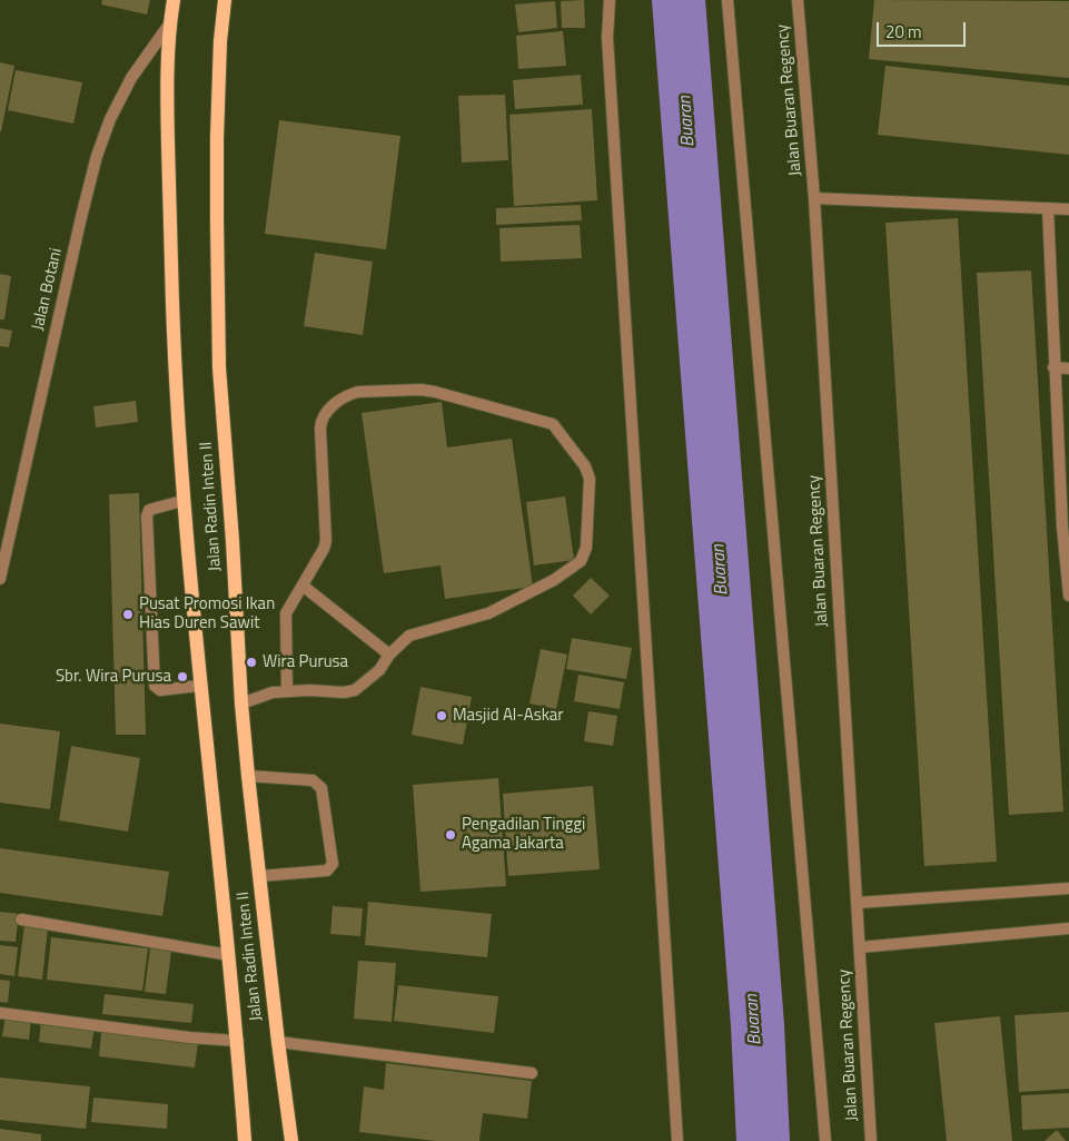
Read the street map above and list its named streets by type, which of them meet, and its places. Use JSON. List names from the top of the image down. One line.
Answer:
{"streets":{"main road":["Jalan Radin Inten II"],"street":["Jalan Buaran Regency","Jalan Botani"]},"crossings":[["Jalan Botani","Jalan Radin Inten II"]],"water":["Buaran"],"places":["Pusat Promosi Ikan Hias Duren Sawit","Wira Purusa","Sbr. Wira Purusa","Masjid Al-Askar","Pengadilan Tinggi Agama Jakarta"],"scale_bar":"20 m"}
